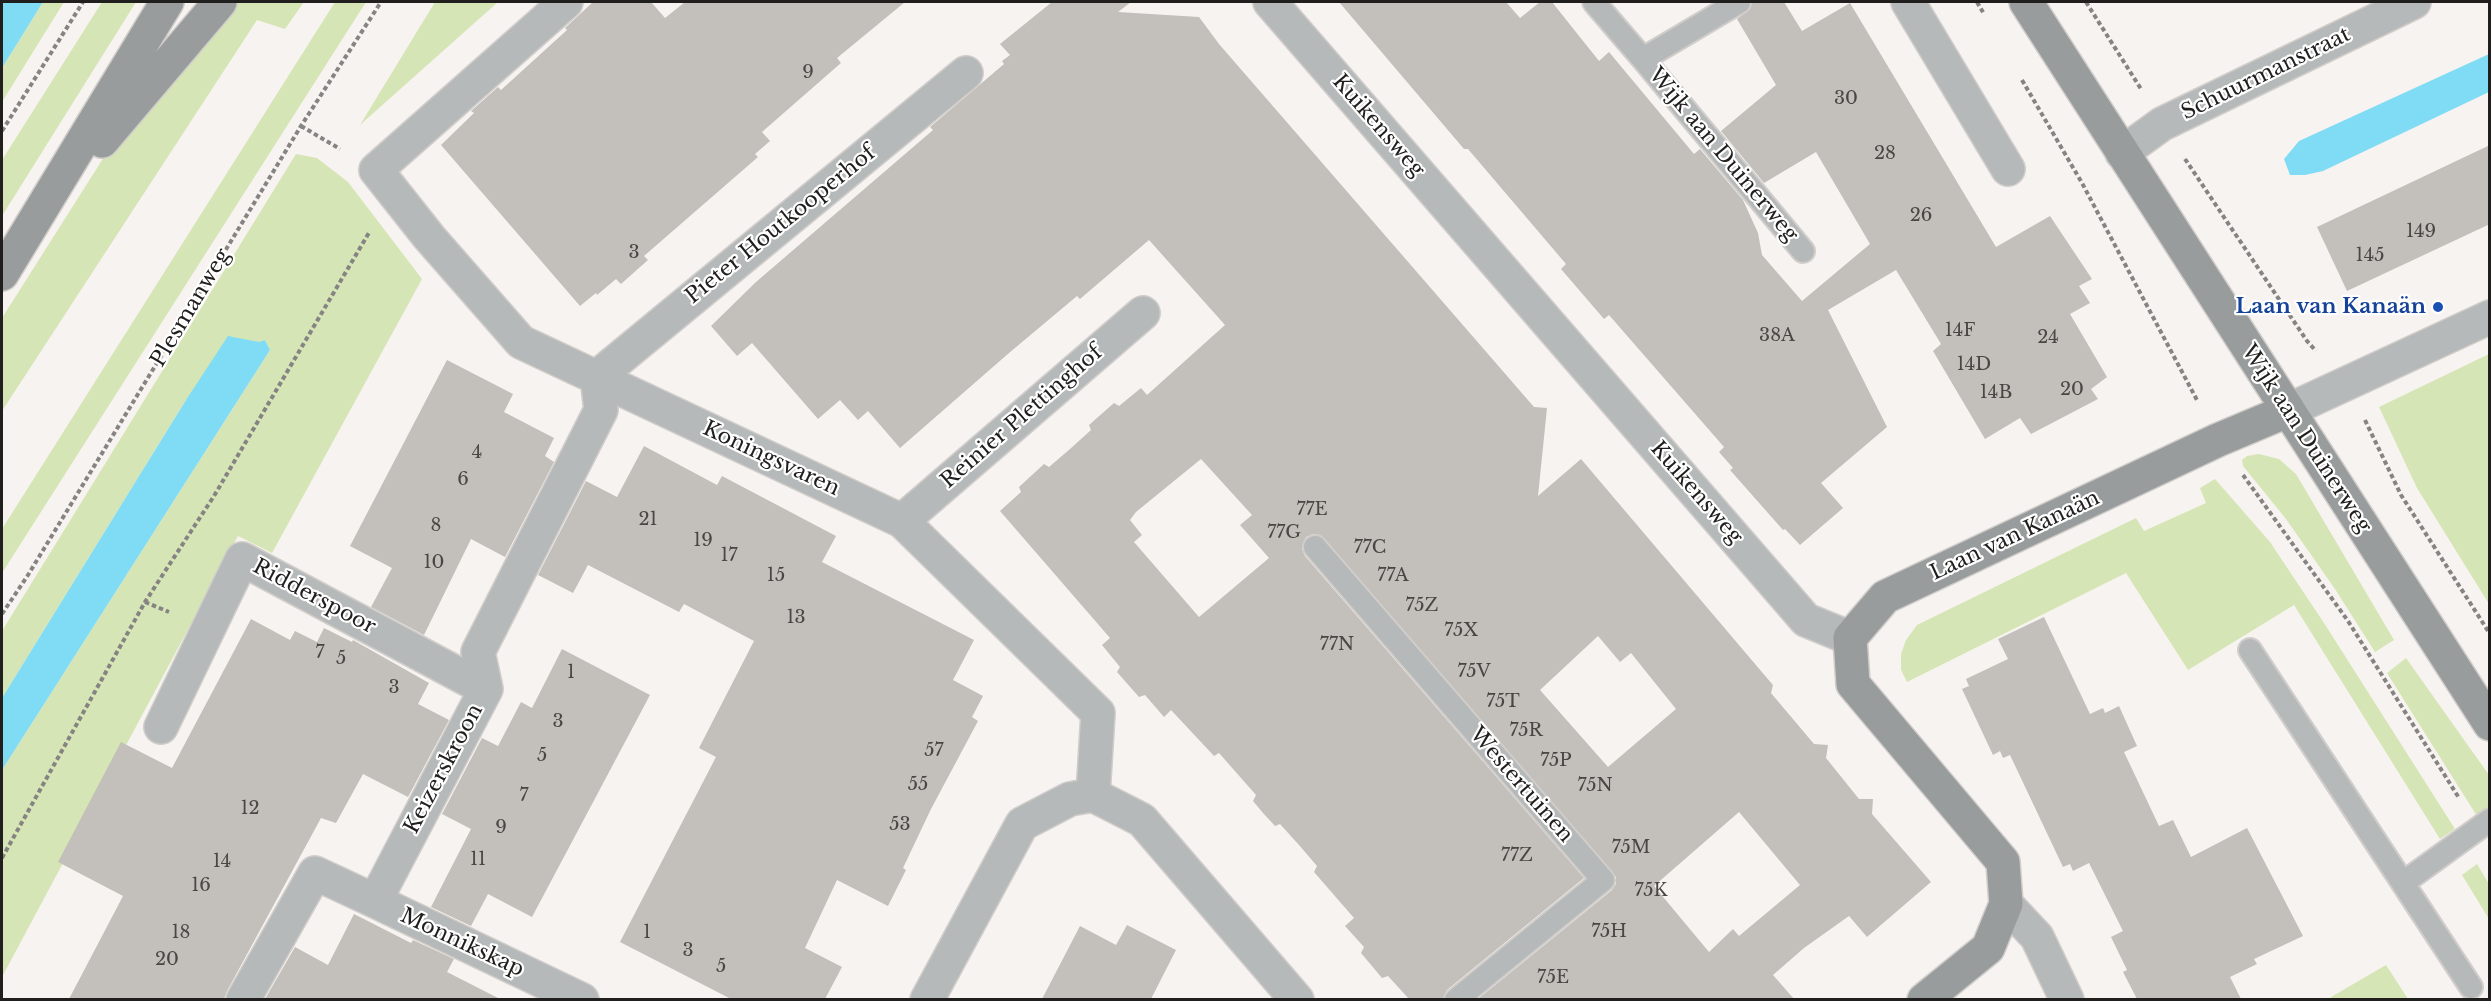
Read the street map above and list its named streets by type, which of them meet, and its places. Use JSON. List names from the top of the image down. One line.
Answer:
{"streets":{"main road":["Wijk aan Duinerweg","Laan van Kanaän"],"street":["Schuurmanstraat","Kuikensweg","Pieter Houtkooperhof","Reinier Plettinghof","Koningsvaren","Ridderspoor","Keizerskroon","Monnikskap"],"lane":["Westertuinen"],"path":["Plesmanweg"]},"crossings":[["Schuurmanstraat","Wijk aan Duinerweg"],["Kuikensweg","Laan van Kanaän"],["Wijk aan Duinerweg","Laan van Kanaän"],["Pieter Houtkooperhof","Koningsvaren"],["Pieter Houtkooperhof","Keizerskroon"],["Reinier Plettinghof","Koningsvaren"],["Koningsvaren","Keizerskroon"],["Ridderspoor","Keizerskroon"],["Keizerskroon","Monnikskap"]],"places":["Laan van Kanaän"],"house_numbers":["9","30","28","26","149","3","145","14F","38A","24","14D","20","14B","4","6","77E","21","8","77G","19","77C","17","10","15","77A","75Z","13","75X","77N","7","5","75V","1","3","75T","3","75R","57","5","75P","55","75N","7","12","53","9","75M","77Z","11","14","16","75K","75H","18","1","3","20","5","75E"]}
